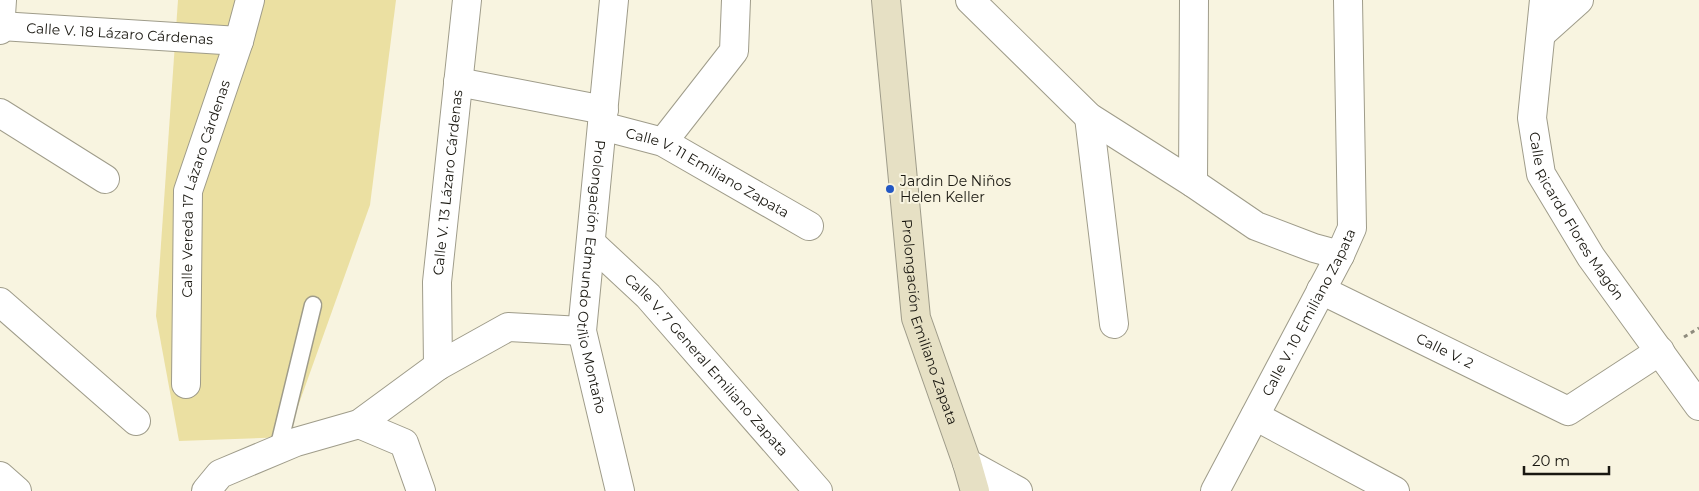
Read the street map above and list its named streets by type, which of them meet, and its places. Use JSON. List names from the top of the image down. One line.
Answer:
{"streets":{"main road":["Prolongación Emiliano Zapata"],"street":["Calle V. 18 Lázaro Cárdenas","Calle V. 11 Emiliano Zapata","Calle V. 13 Lázaro Cárdenas","Calle Vereda 17 Lázaro Cárdenas","Calle Ricardo Flores Magón","Prolongación Edmundo Otilio Montaño","Calle V. 10 Emiliano Zapata","Calle V. 2","Calle V. 7 General Emiliano Zapata"]},"crossings":[["Calle V. 18 Lázaro Cárdenas","Calle Vereda 17 Lázaro Cárdenas"],["Calle V. 11 Emiliano Zapata","Calle V. 13 Lázaro Cárdenas"],["Calle V. 11 Emiliano Zapata","Prolongación Edmundo Otilio Montaño"],["Calle Ricardo Flores Magón","Calle V. 2"],["Prolongación Edmundo Otilio Montaño","Calle V. 7 General Emiliano Zapata"],["Calle V. 10 Emiliano Zapata","Calle V. 2"]],"places":["Jardin De Niños Helen Keller"],"scale_bar":"20 m"}
